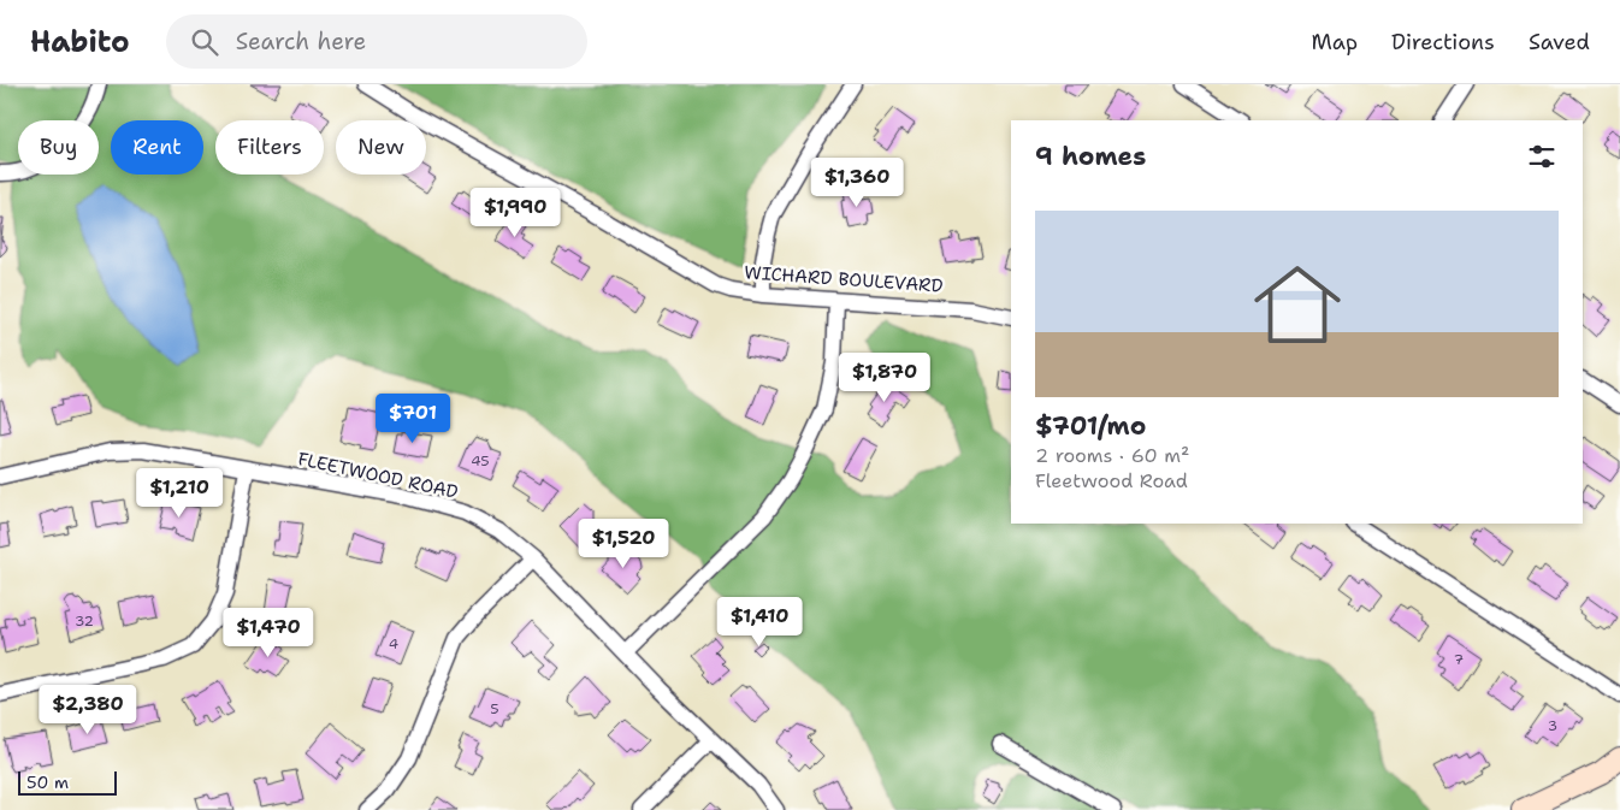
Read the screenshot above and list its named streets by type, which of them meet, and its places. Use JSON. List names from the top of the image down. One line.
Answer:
{"streets":{"street":["WICHARD BOULEVARD","FLEETWOOD ROAD"]},"house_numbers":["45","32","4","7","5","3"],"scale_bar":"50 m","page":{"header":"Habito","search":"Search here","nav":["Map","Directions","Saved"],"chip":["Buy","Rent","Filters","New"],"heading":"9 homes","price":["$1,360","$1,990","$1,870","$701","$1,210","$1,520","$1,410","$1,470","$2,380"],"list":[{"name":"$701/mo","note":"2 rooms · 60 m² · Fleetwood Road"}],"scale":"50 m"}}
